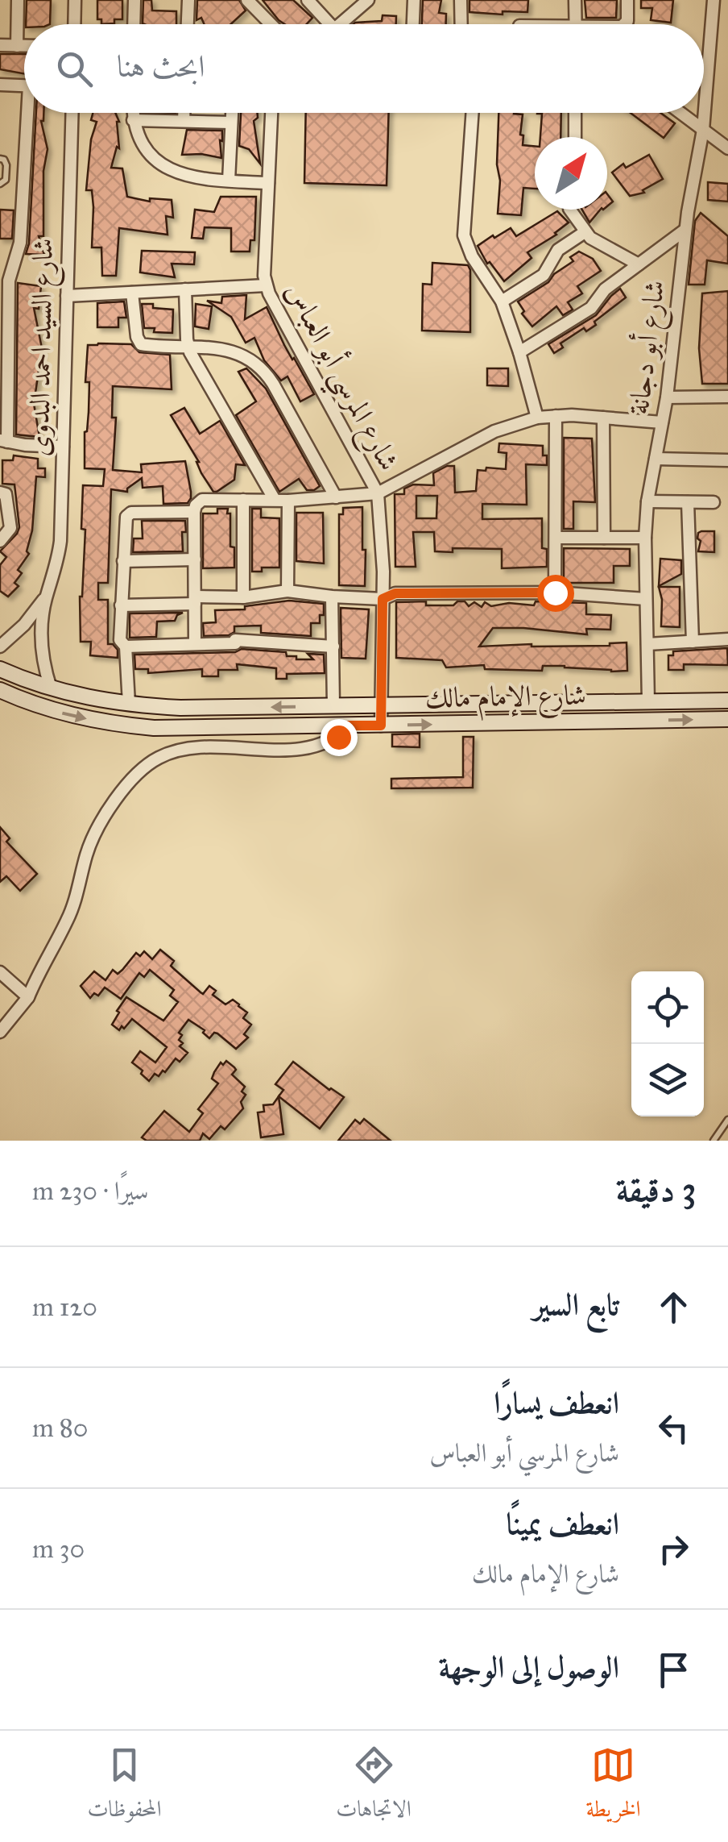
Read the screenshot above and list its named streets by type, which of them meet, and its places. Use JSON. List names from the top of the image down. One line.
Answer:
{"streets":{"street":["شارع السيد احمد البدوى","شارع أبو دجانة","شارع المرسي أبو العباس","شارع الإمام مالك"]},"crossings":[["شارع السيد احمد البدوى","شارع الإمام مالك"],["شارع أبو دجانة","شارع الإمام مالك"],["شارع المرسي أبو العباس","شارع الإمام مالك"]],"north":"top right","page":{"search":"ابحث هنا","heading":["3 دقيقة","سيرًا · 230 m"],"list":[["تابع السير","120 m"],["انعطف يسارًا","شارع المرسي أبو العباس","80 m"],["انعطف يمينًا","شارع الإمام مالك","30 m"],"الوصول إلى الوجهة"],"nav":["الخريطة","الاتجاهات","المحفوظات"]}}
